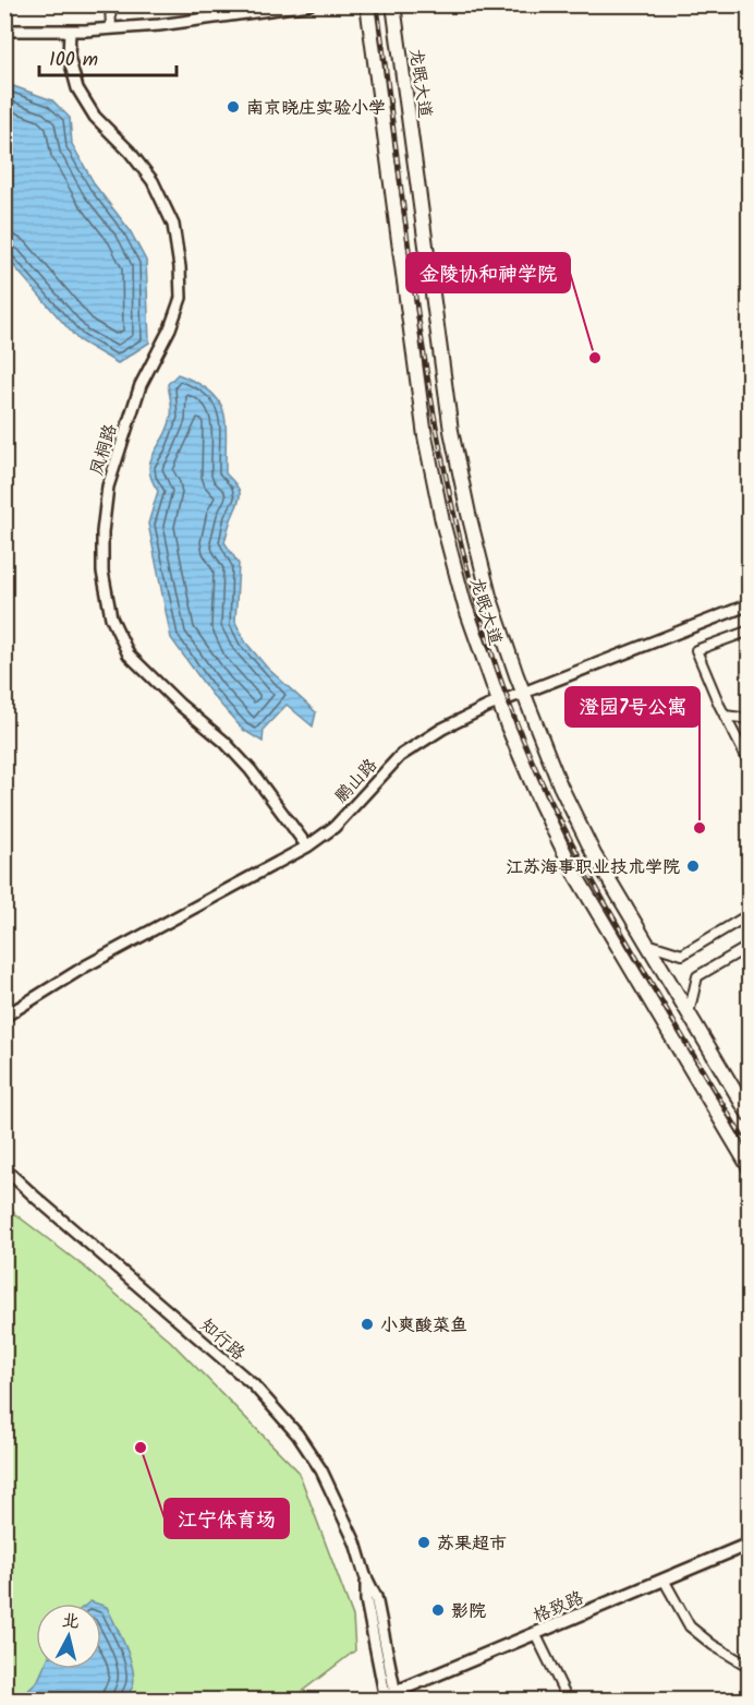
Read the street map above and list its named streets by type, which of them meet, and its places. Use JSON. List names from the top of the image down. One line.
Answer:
{"streets":{"main road":["龙眠大道","格致路"],"street":["凤桐路","鹏山路","知行路"]},"crossings":[["龙眠大道","鹏山路"],["凤桐路","鹏山路"],["知行路","格致路"]],"places":["南京晓庄实验小学","金陵协和神学院","澄园7号公寓","江苏海事职业技术学院","小爽酸菜鱼","江宁体育场","苏果超市","影院"],"scale_bar":"100 m","north":"top"}
